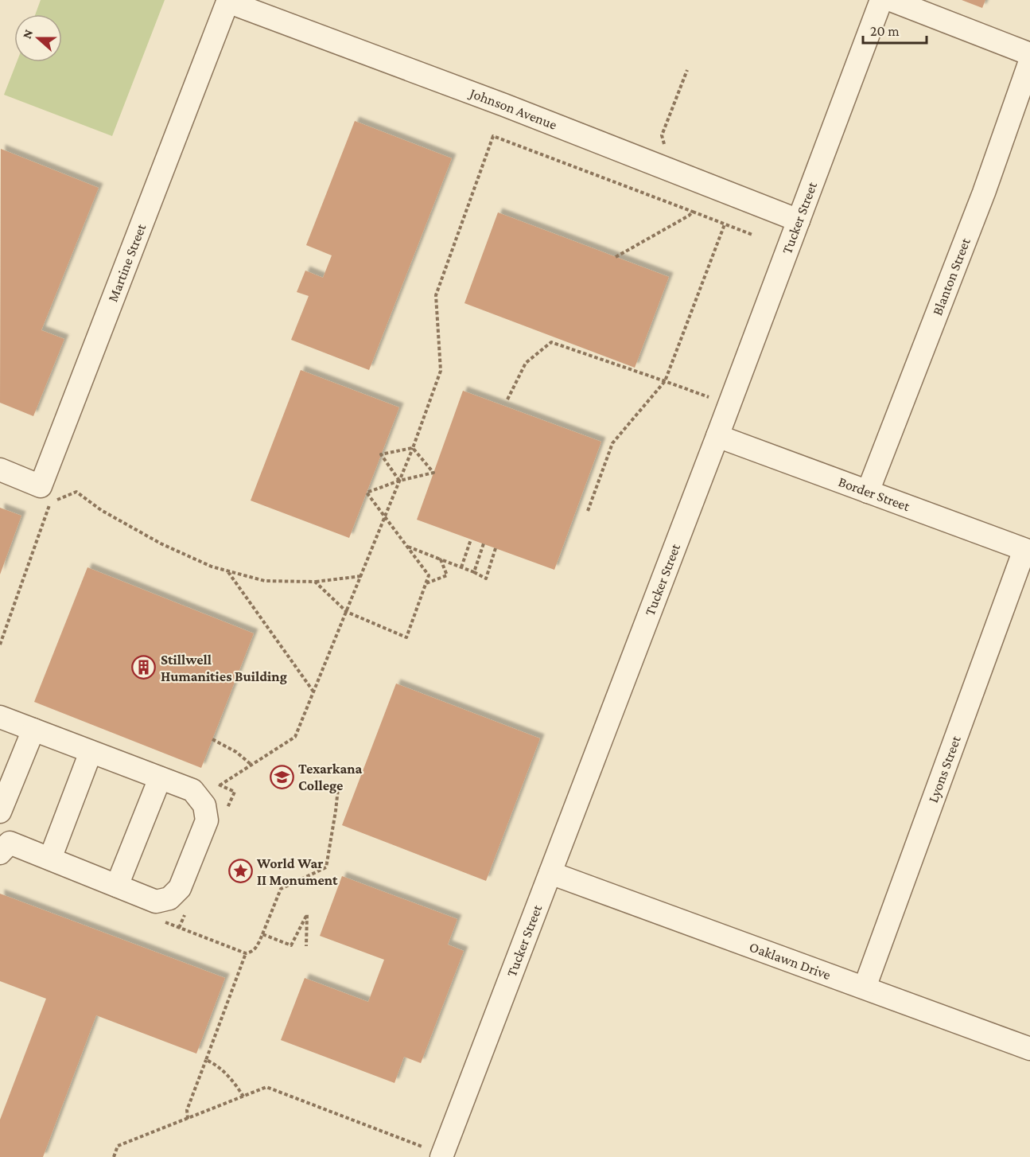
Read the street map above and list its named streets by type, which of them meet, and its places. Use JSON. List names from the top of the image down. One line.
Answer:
{"streets":{"street":["Johnson Avenue","Tucker Street","Martine Street","Blanton Street","Border Street","Lyons Street","Oaklawn Drive"]},"crossings":[["Johnson Avenue","Tucker Street"],["Johnson Avenue","Martine Street"],["Tucker Street","Border Street"],["Tucker Street","Oaklawn Drive"],["Blanton Street","Border Street"],["Border Street","Lyons Street"],["Lyons Street","Oaklawn Drive"]],"places":{"building":["Stillwell Humanities Building"],"school or university":["Texarkana College"],"place":["World War II Monument"]},"scale_bar":"20 m","north":"left"}
